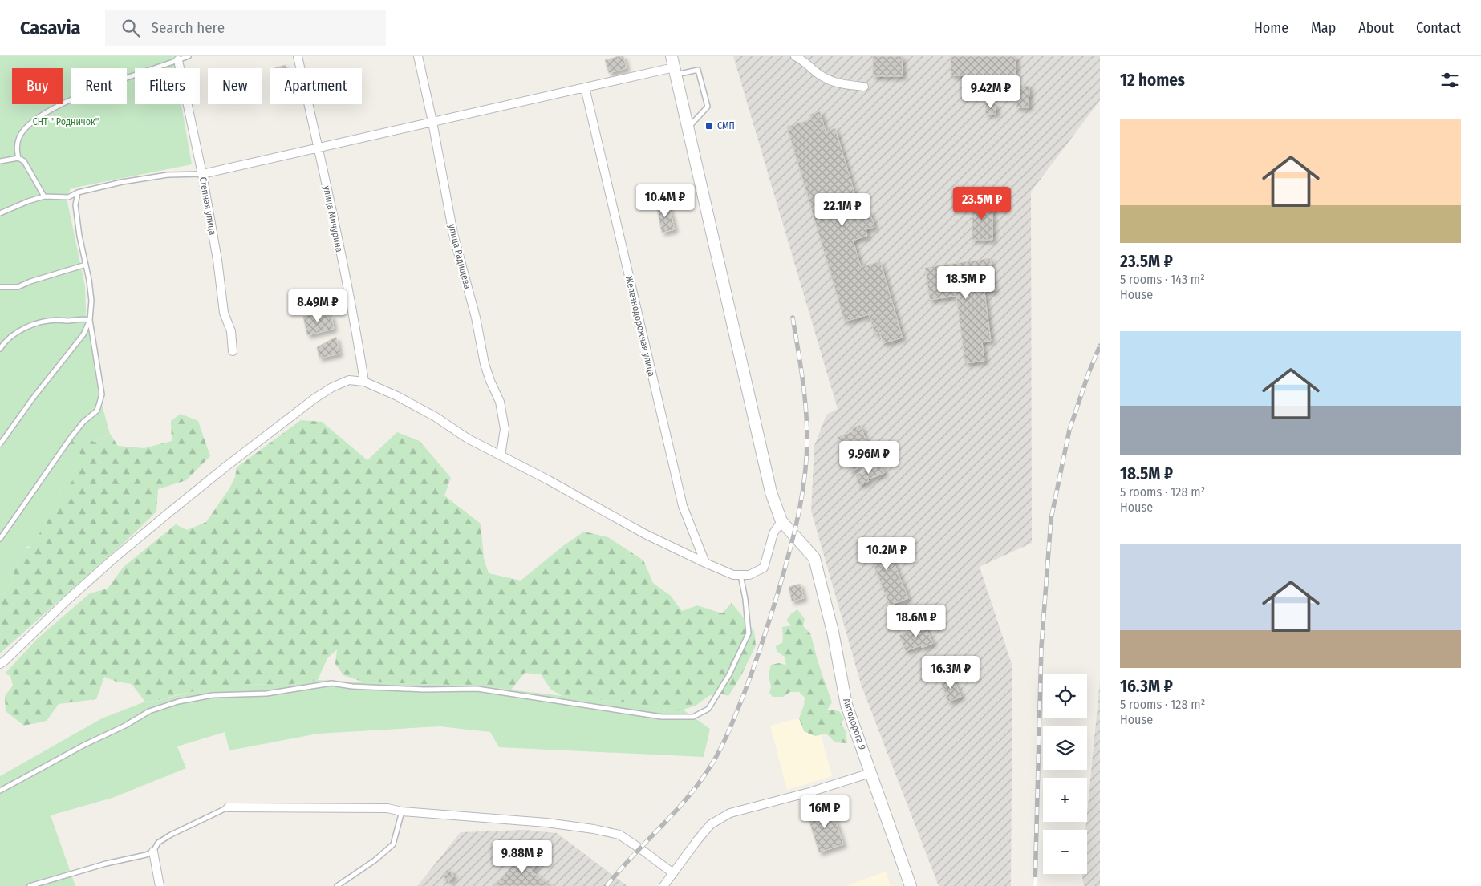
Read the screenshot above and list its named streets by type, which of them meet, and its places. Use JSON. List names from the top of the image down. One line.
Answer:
{"streets":{"street":["Степная улица","улица Мичурина","улица Радищева","Железнодорожная улица","Автодорога 9"]},"parks":["СНТ \" Родничок\""],"places":{"transit":["СМП"]},"page":{"header":"Casavia","search":"Search here","nav":["Home","Map","About","Contact"],"heading":"12 homes","chip":["Buy","Rent","Filters","New","Apartment"],"price":["9.42M ₽","10.4M ₽","23.5M ₽","22.1M ₽","18.5M ₽","8.49M ₽","9.96M ₽","10.2M ₽","18.6M ₽","16.3M ₽","16M ₽","9.88M ₽"],"list":[{"name":"23.5M ₽","note":"5 rooms · 143 m² · House"},{"name":"18.5M ₽","note":"5 rooms · 128 m² · House"},{"name":"16.3M ₽","note":"5 rooms · 128 m² · House"}],"map_buttons":["+","−"]}}
